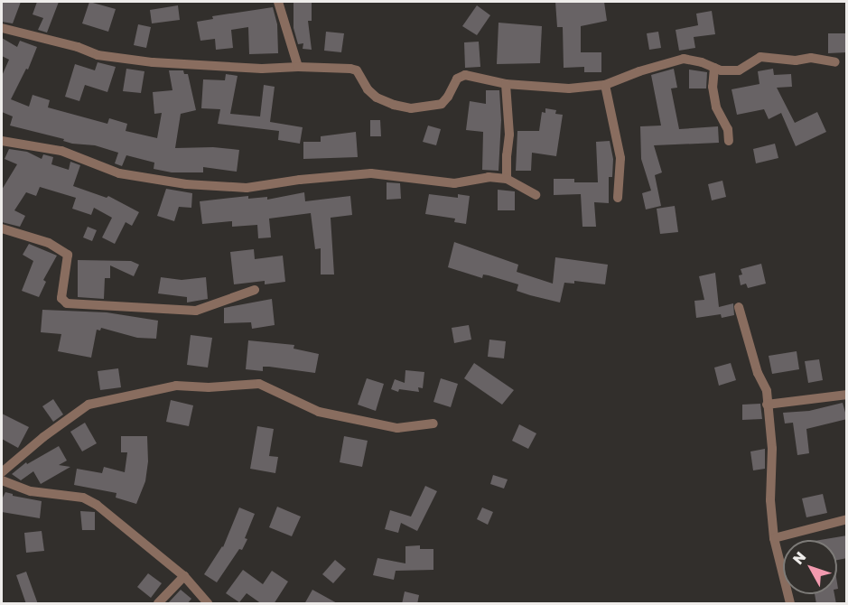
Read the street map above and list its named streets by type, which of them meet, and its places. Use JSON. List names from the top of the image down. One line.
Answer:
{"north":"top left"}
